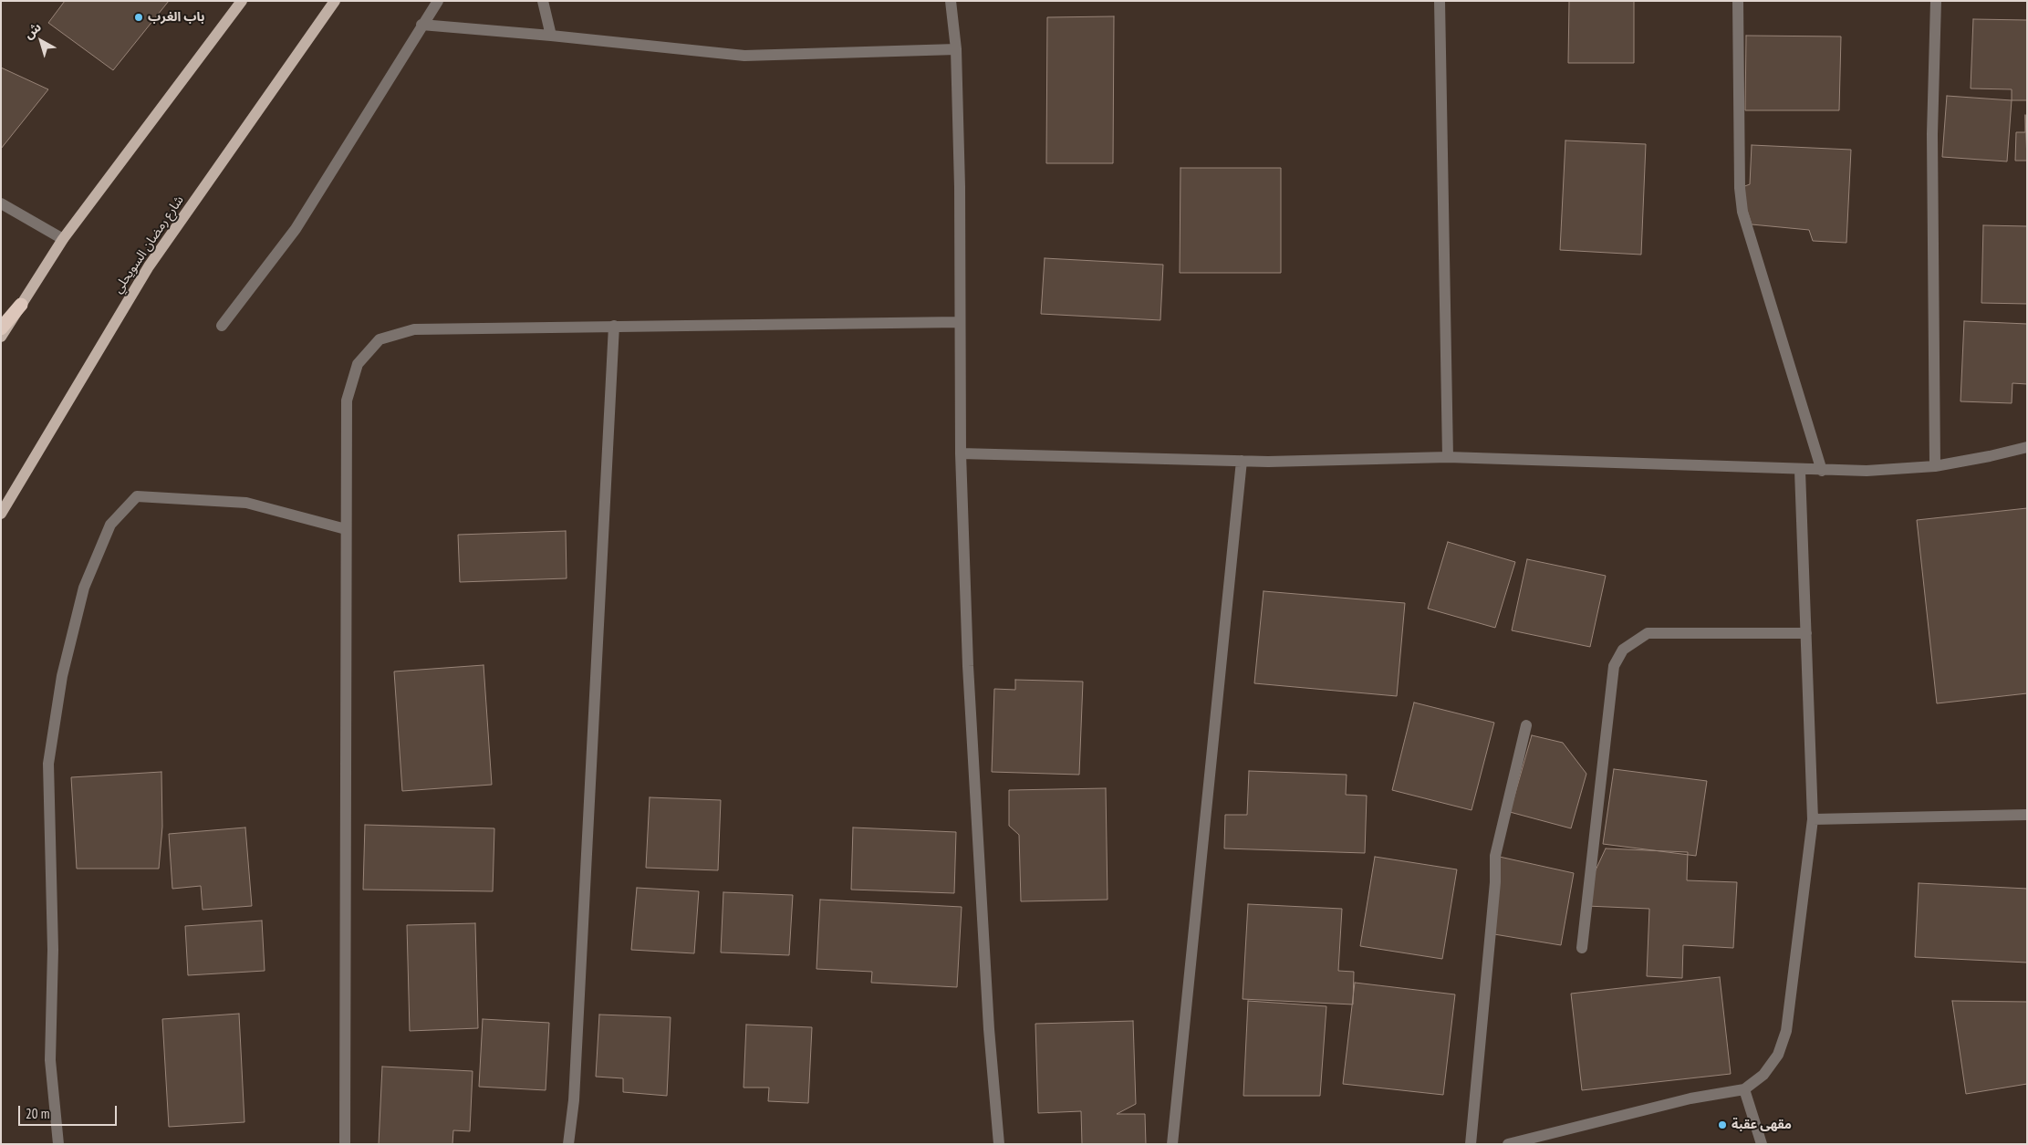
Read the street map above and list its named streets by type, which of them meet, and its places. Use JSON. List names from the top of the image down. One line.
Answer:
{"streets":{"main road":["شارع رمضان السويحلي"]},"places":["باب الغرب","مقهى عقبة"],"scale_bar":"20 m","north":"top left"}
